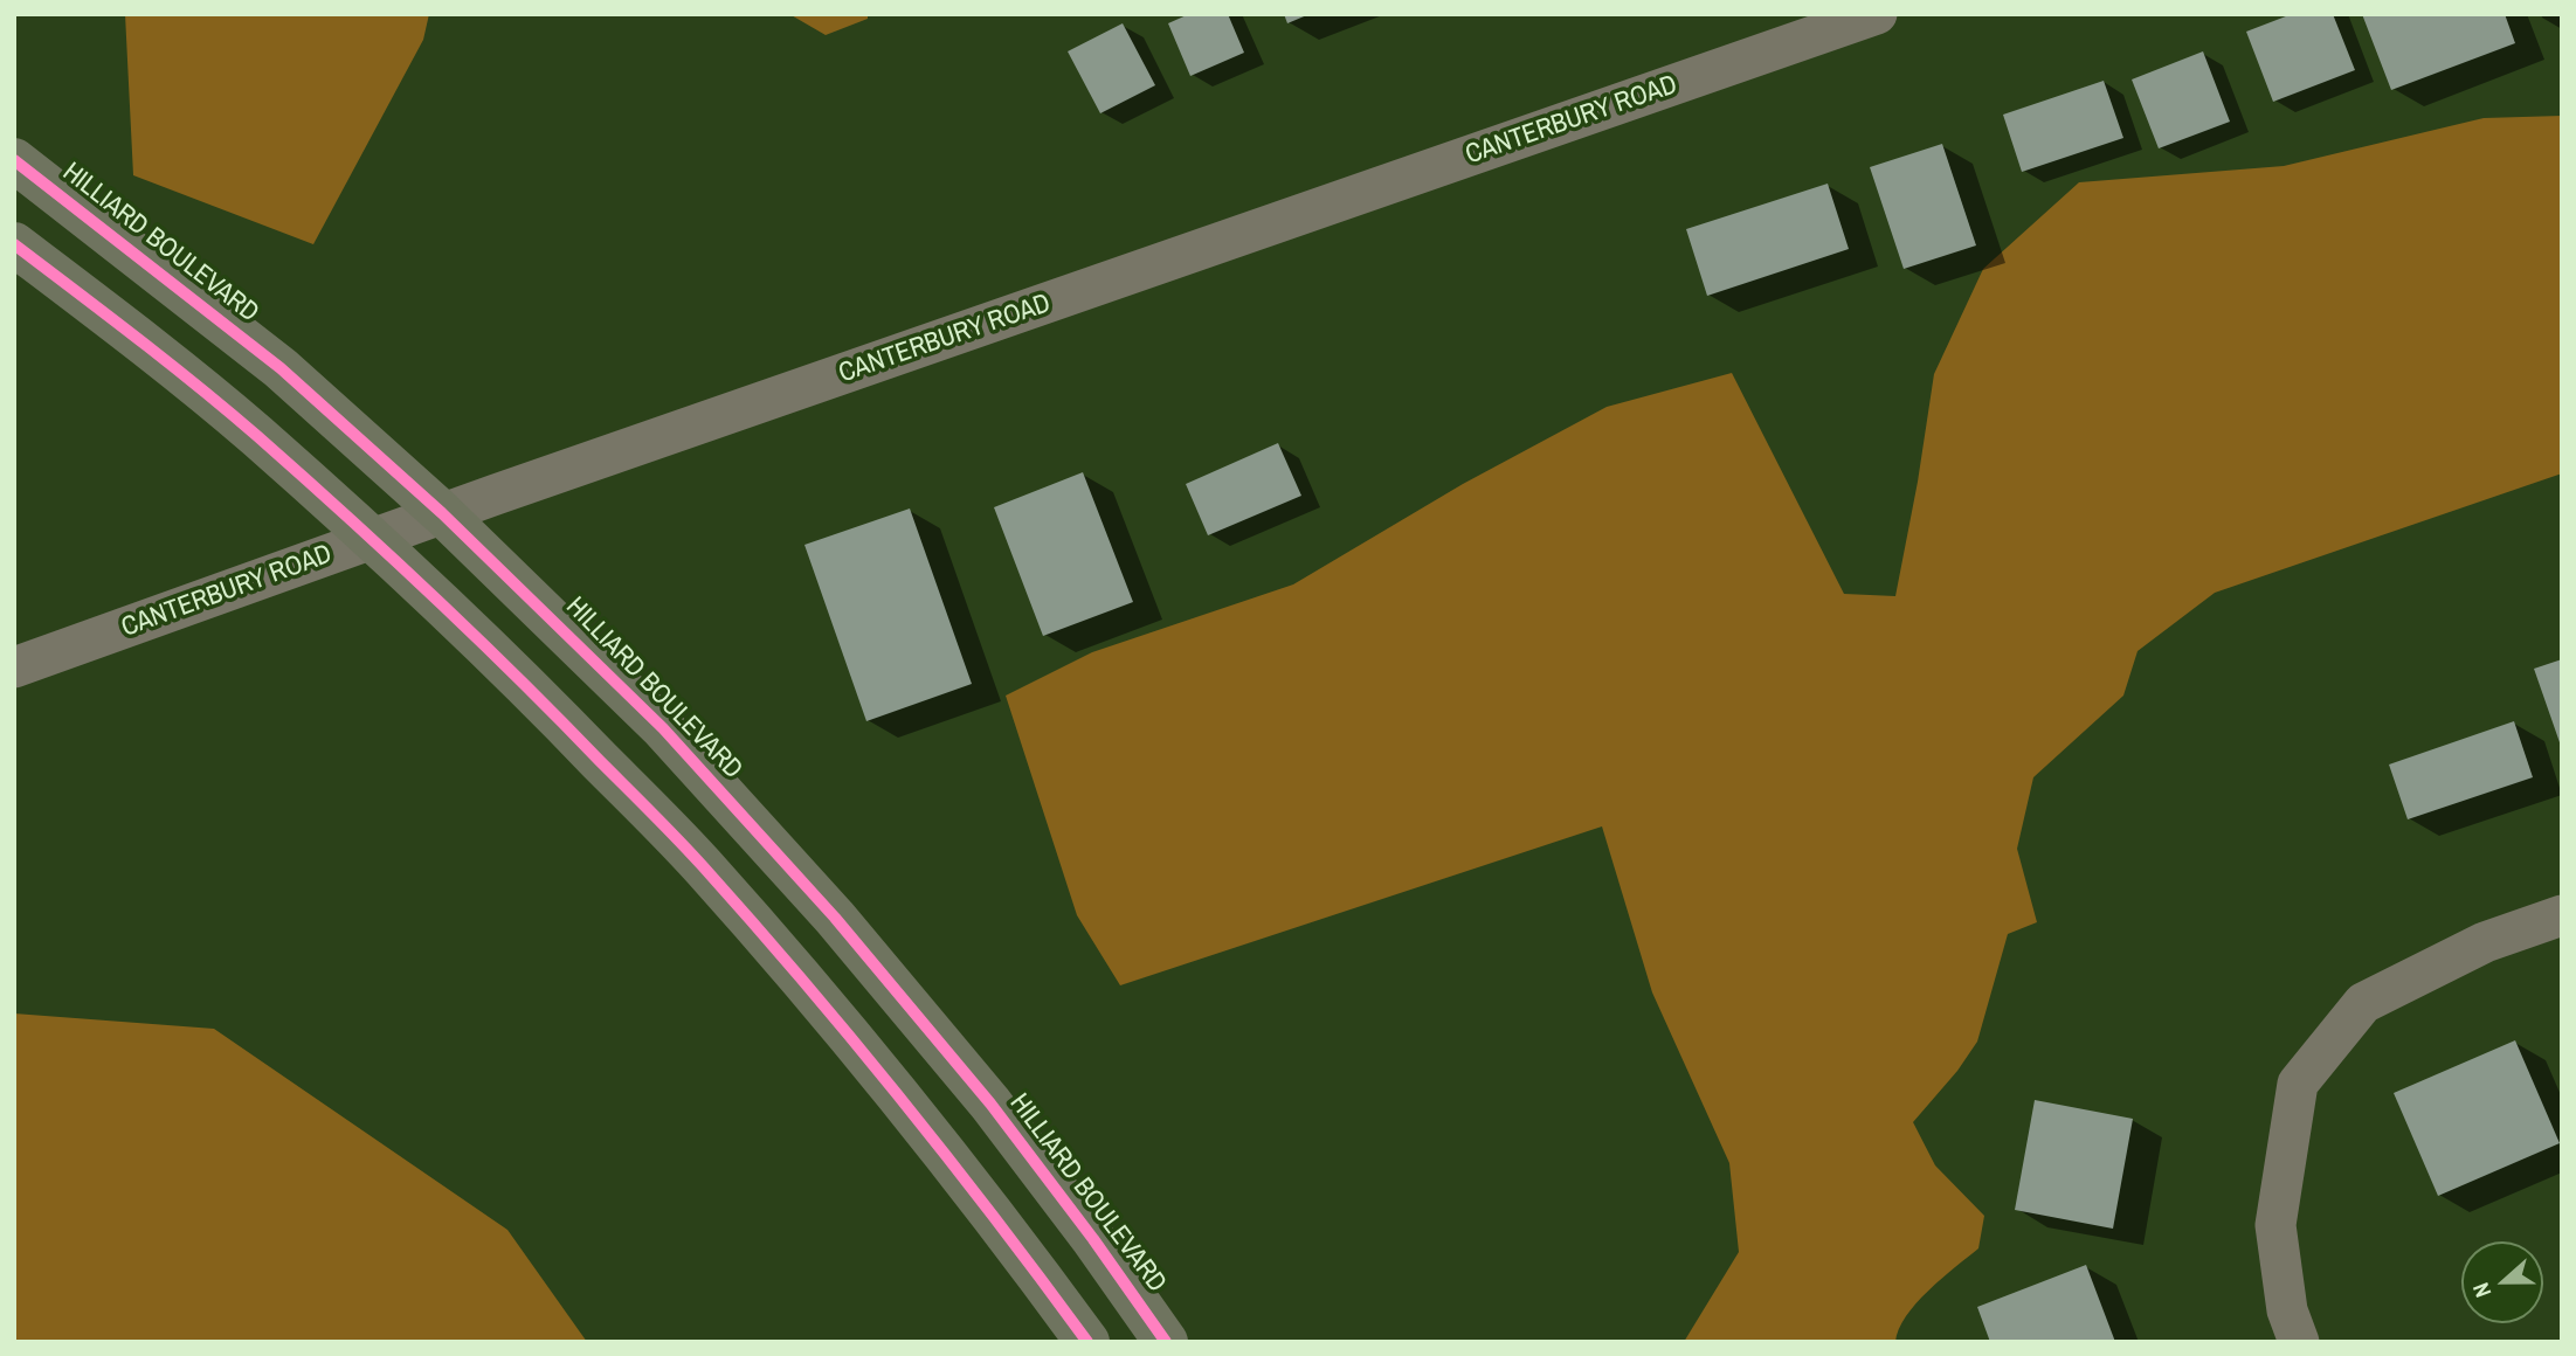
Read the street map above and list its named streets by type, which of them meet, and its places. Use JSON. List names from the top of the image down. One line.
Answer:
{"streets":{"main road":["HILLIARD BOULEVARD"],"street":["CANTERBURY ROAD"]},"crossings":[["CANTERBURY ROAD","HILLIARD BOULEVARD"]],"north":"left"}
